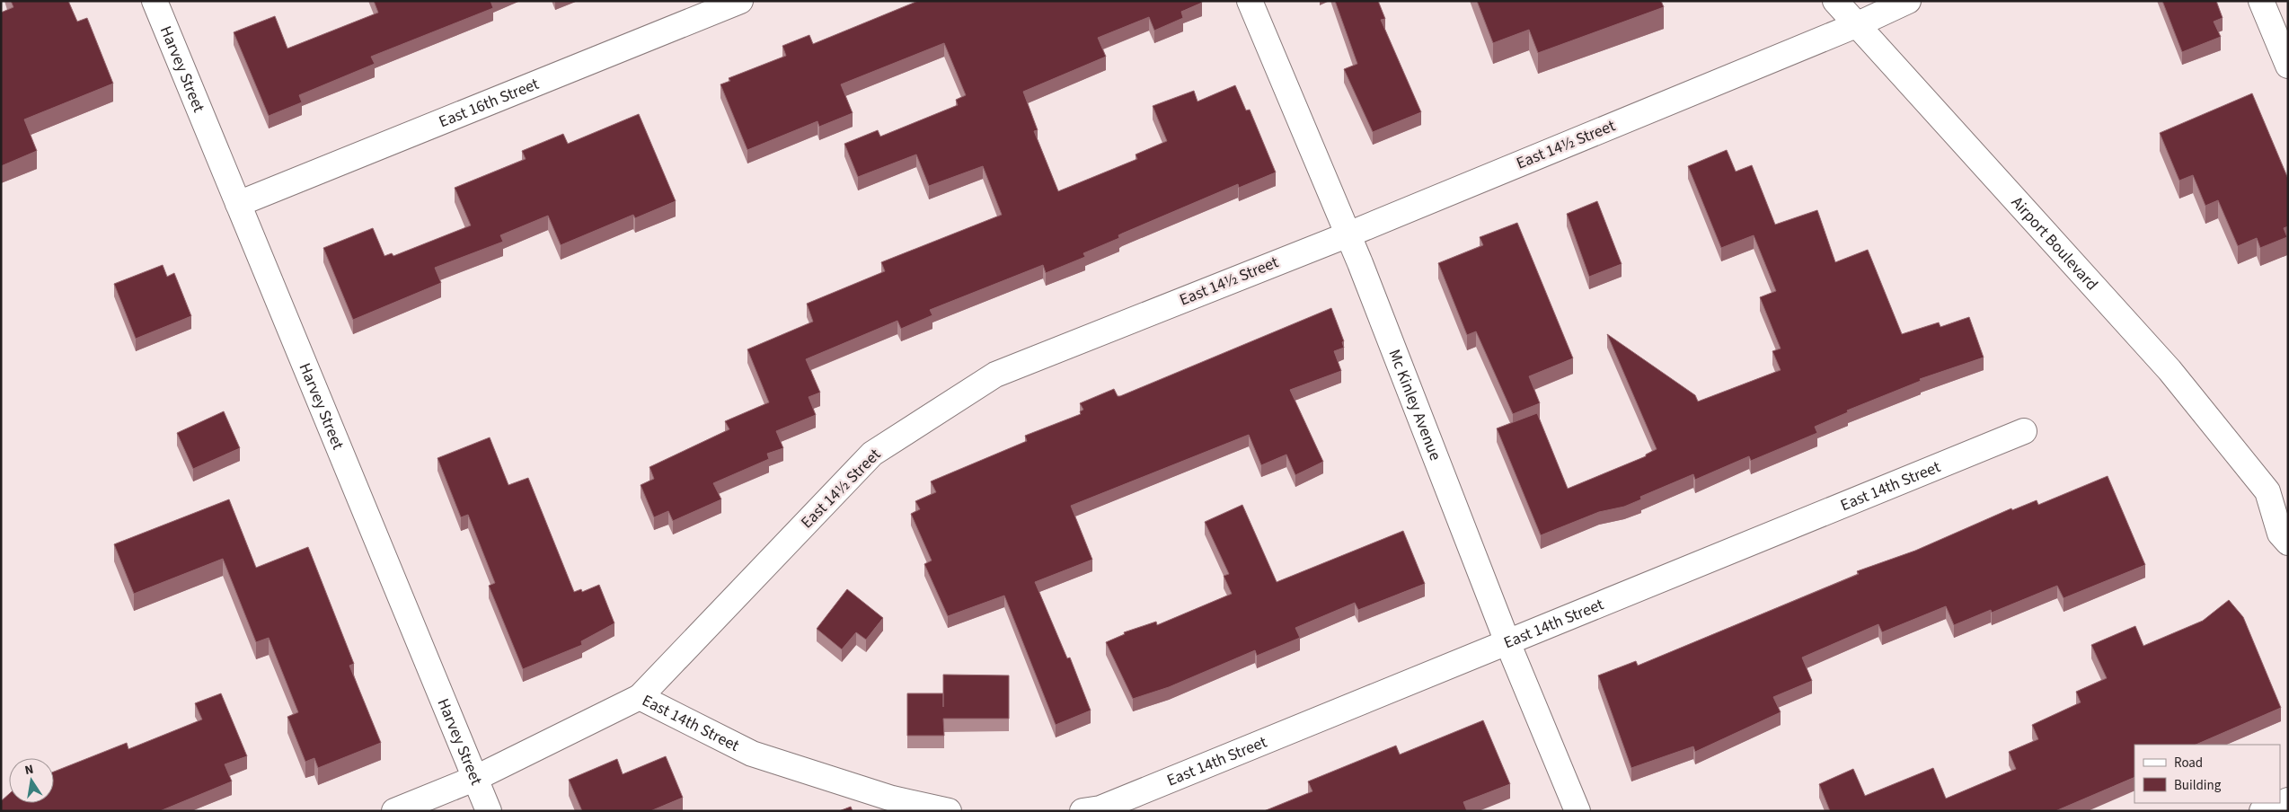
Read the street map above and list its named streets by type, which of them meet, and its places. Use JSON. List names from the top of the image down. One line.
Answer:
{"streets":{"street":["Harvey Street","East 16th Street","East 14½ Street","Airport Boulevard","Mc Kinley Avenue","East 14th Street"]},"crossings":[["Harvey Street","East 16th Street"],["Harvey Street","East 14th Street"],["East 14½ Street","Airport Boulevard"],["East 14½ Street","Mc Kinley Avenue"],["East 14½ Street","East 14th Street"],["Mc Kinley Avenue","East 14th Street"]],"legend":["Road","Building"],"north":"top"}
